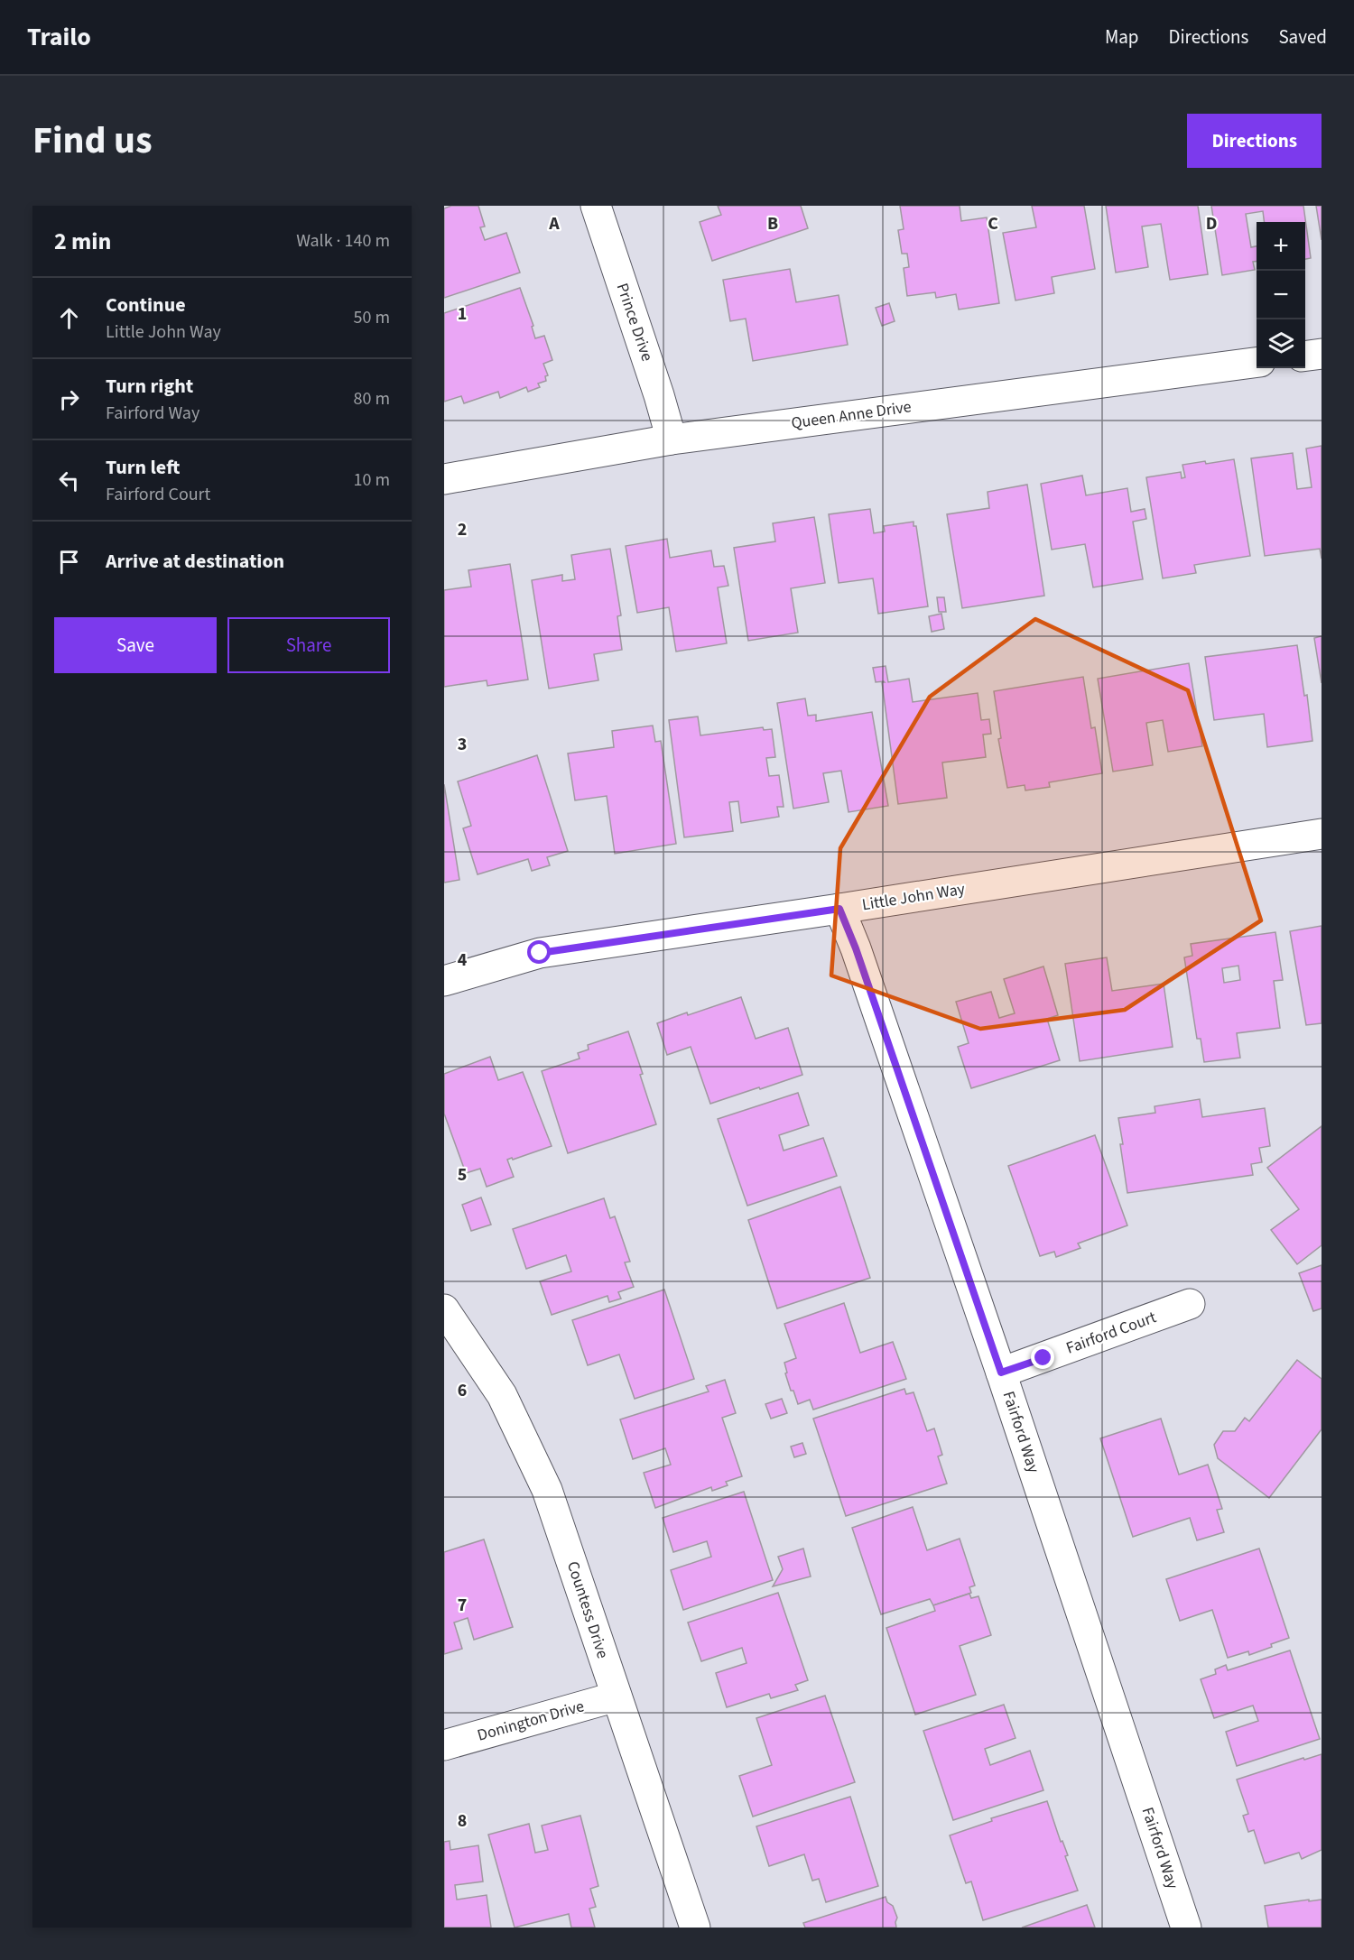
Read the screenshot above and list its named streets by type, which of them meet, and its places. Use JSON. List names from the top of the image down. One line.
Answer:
{"streets":{"street":["Prince Drive","Queen Anne Drive","Little John Way","Fairford Court","Fairford Way","Countess Drive","Donington Drive"]},"crossings":[["Prince Drive","Queen Anne Drive"],["Little John Way","Fairford Way"],["Fairford Court","Fairford Way"],["Countess Drive","Donington Drive"]],"page":{"header":"Trailo","nav":["Map","Directions","Saved"],"title":"Find us","buttons":["Directions",["Save","Share"]],"heading":["2 min","Walk · 140 m"],"map_buttons":["+","−"],"list":[["Continue","Little John Way","50 m"],["Turn right","Fairford Way","80 m"],["Turn left","Fairford Court","10 m"],"Arrive at destination"]},"grid":{"columns":["A","B","C","D"],"rows":["1","2","3","4","5","6","7","8"]}}
